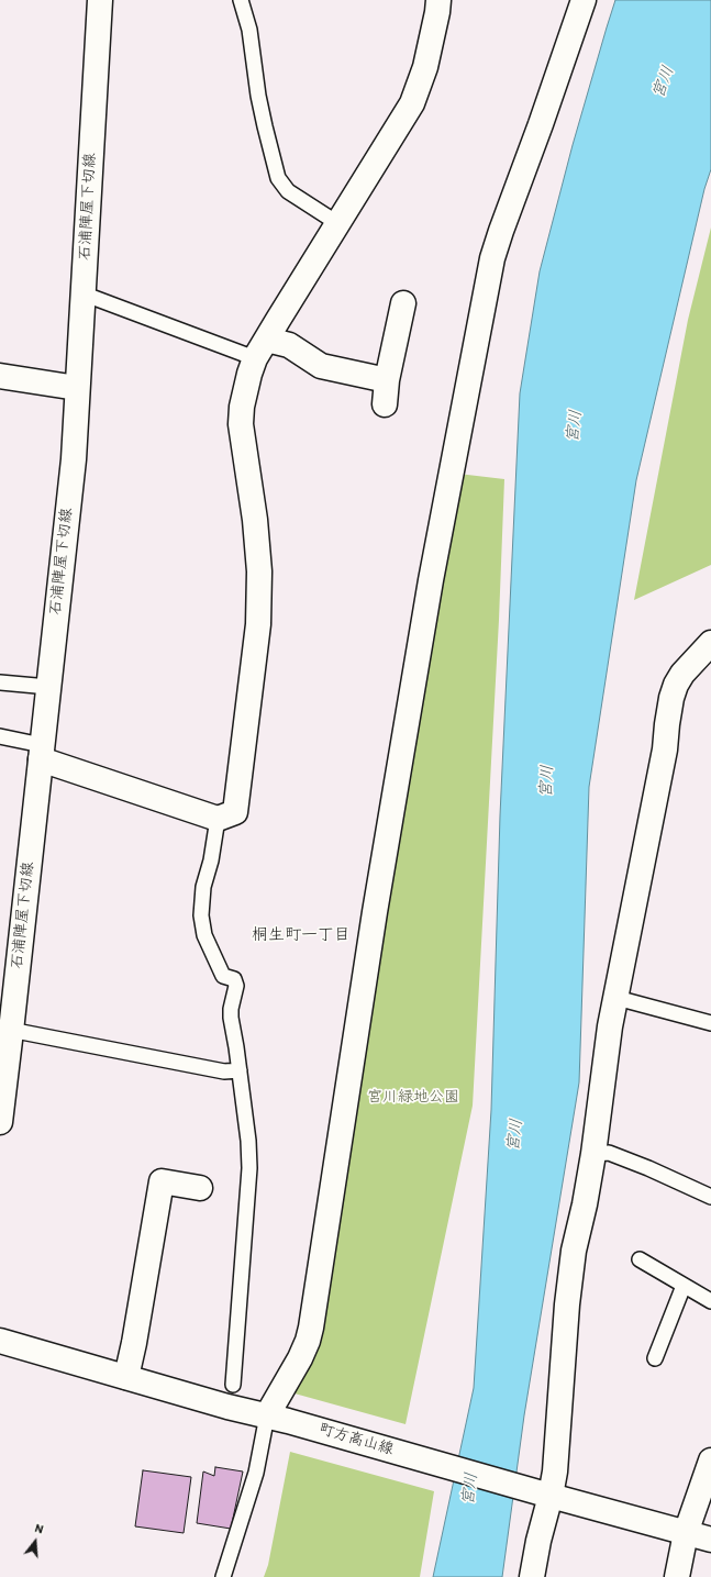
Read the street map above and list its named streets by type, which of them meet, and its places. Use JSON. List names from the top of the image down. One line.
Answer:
{"streets":{"street":["石浦陣屋下切線","町方高山線"]},"districts":["桐生町一丁目"],"water":["宮川"],"parks":["宮川緑地公園"],"north":"top"}
